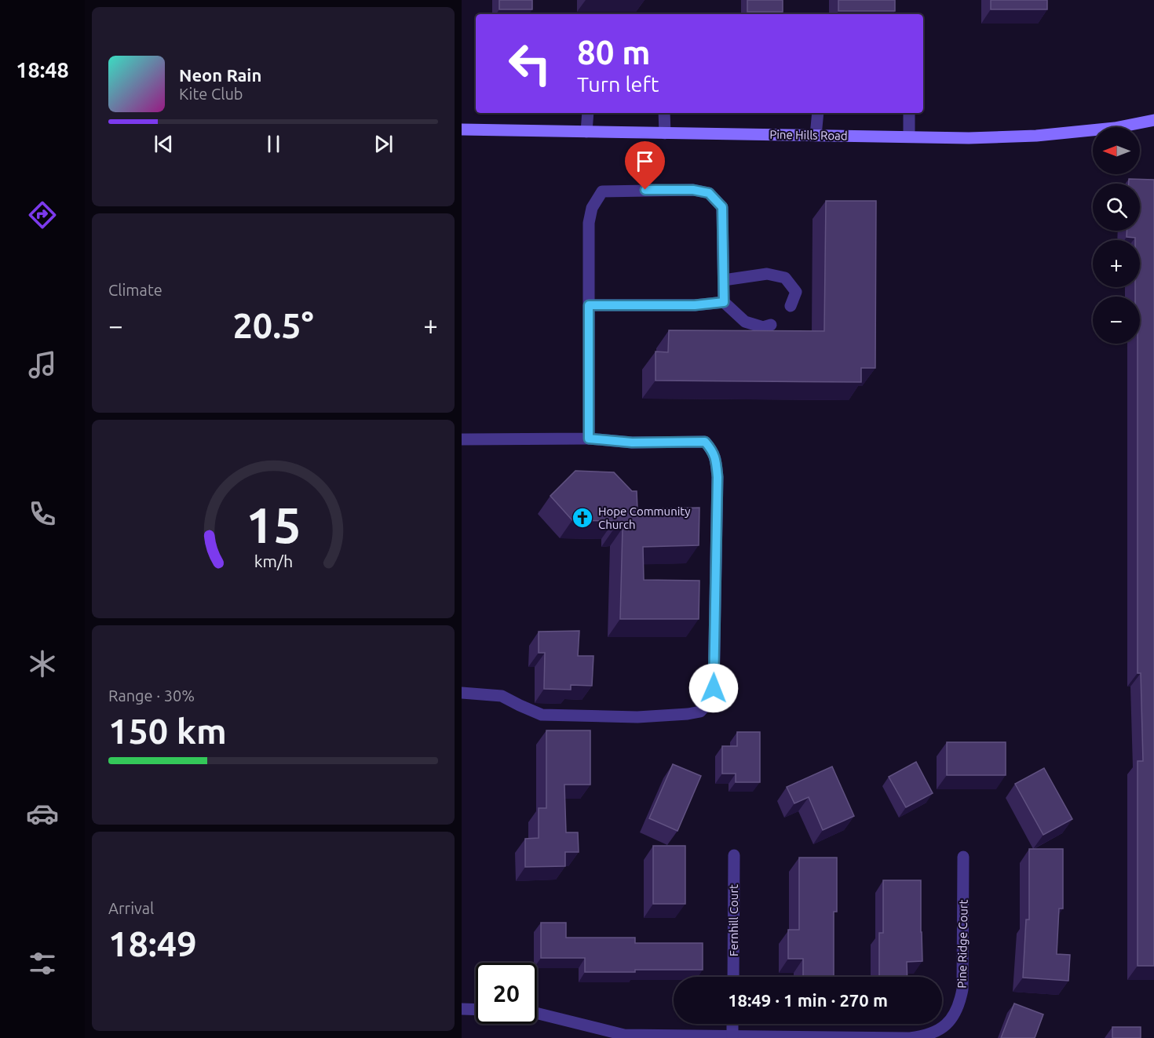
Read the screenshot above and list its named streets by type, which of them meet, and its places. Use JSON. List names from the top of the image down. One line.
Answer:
{"streets":{"main road":["Pine Hills Road"],"street":["Fernhill Court","Pine Ridge Court"]},"places":{"church":["Hope Community Church"]},"north":"left","page":{"tabs":"18:48","turn":["80 m","Turn left"],"song":["Neon Rain","Kite Club"],"map_buttons":["+","−"],"tile":["Climate",["Range · 30%","150 km"],["Arrival","18:49"]],"heat":["−","20.5°","+"],"limit":"20","trip":"18:49 · 1 min · 270 m","gauge":["15","km/h"]}}
